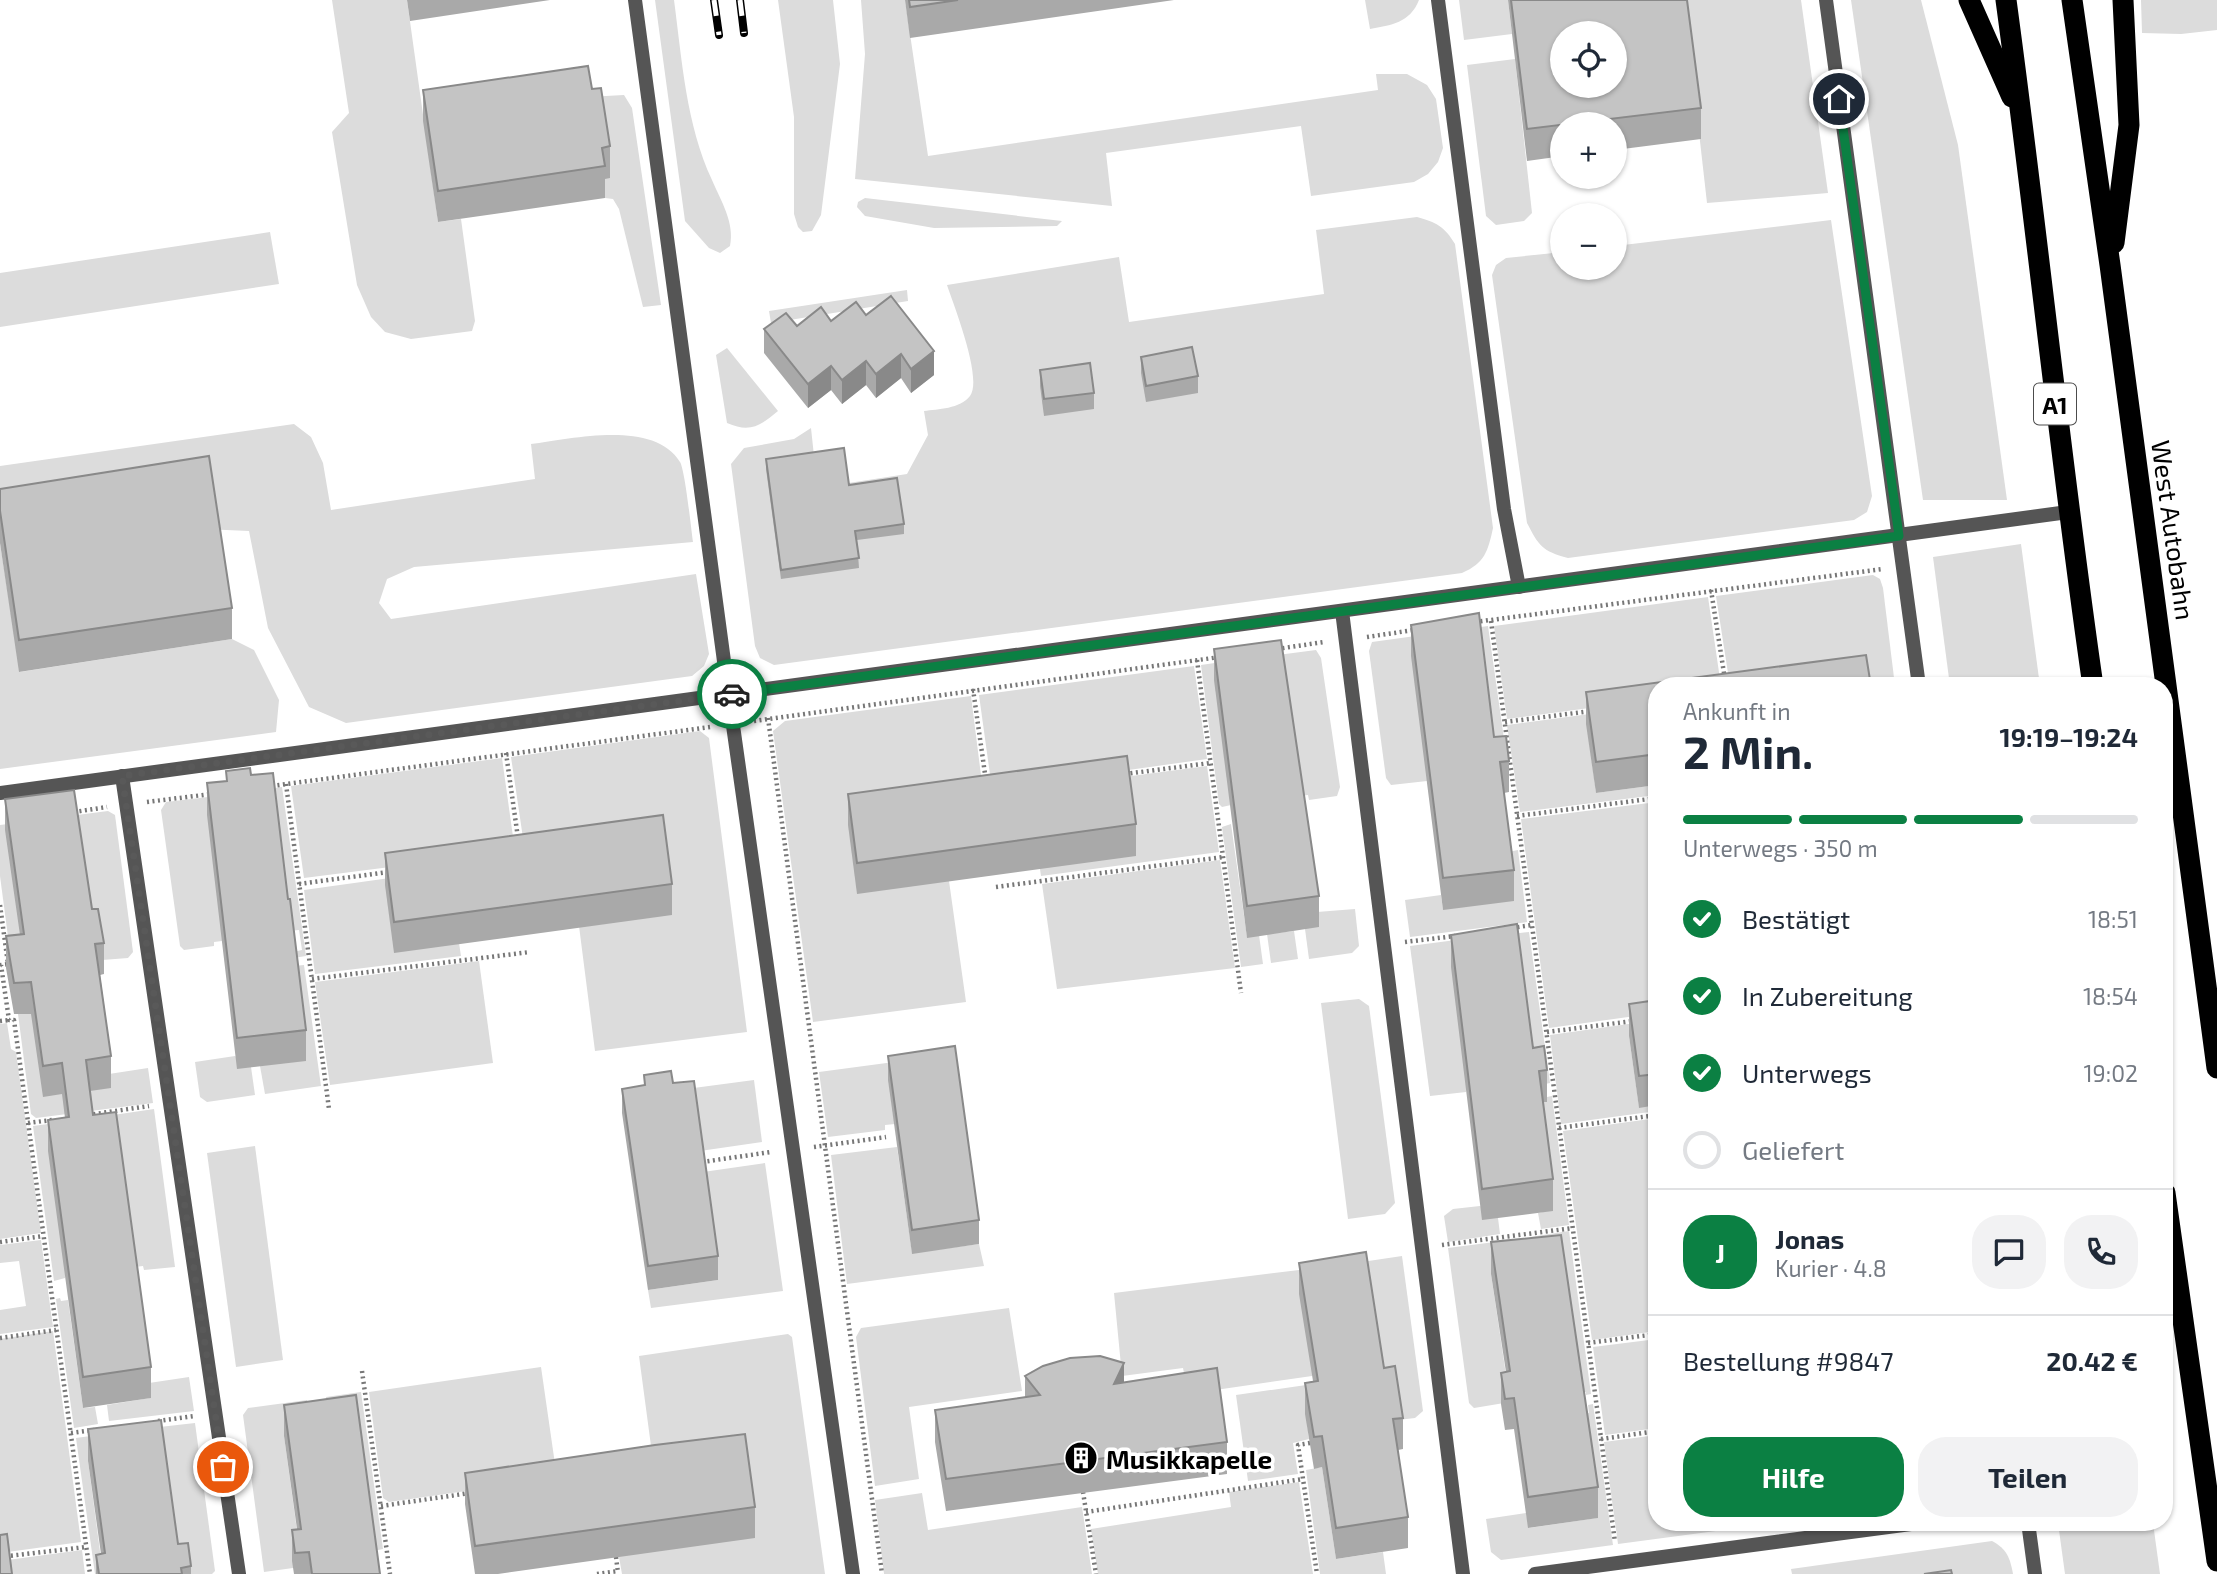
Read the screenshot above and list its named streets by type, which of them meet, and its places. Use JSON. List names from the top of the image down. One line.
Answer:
{"streets":{"highway":["A1","West Autobahn"]},"places":{"building":["Musikkapelle"]},"page":{"map_buttons":["+","−"],"heading":["2 Min.","Ankunft in","19:19–19:24"],"panel":["Jonas","Kurier · 4.8","Bestellung #9847","20.42 €"],"bar":"Unterwegs · 350 m","list":[["Bestätigt","18:51"],["In Zubereitung","18:54"],["Unterwegs","19:02"],"Geliefert"],"round":"J","buttons":["Hilfe","Teilen"]}}
